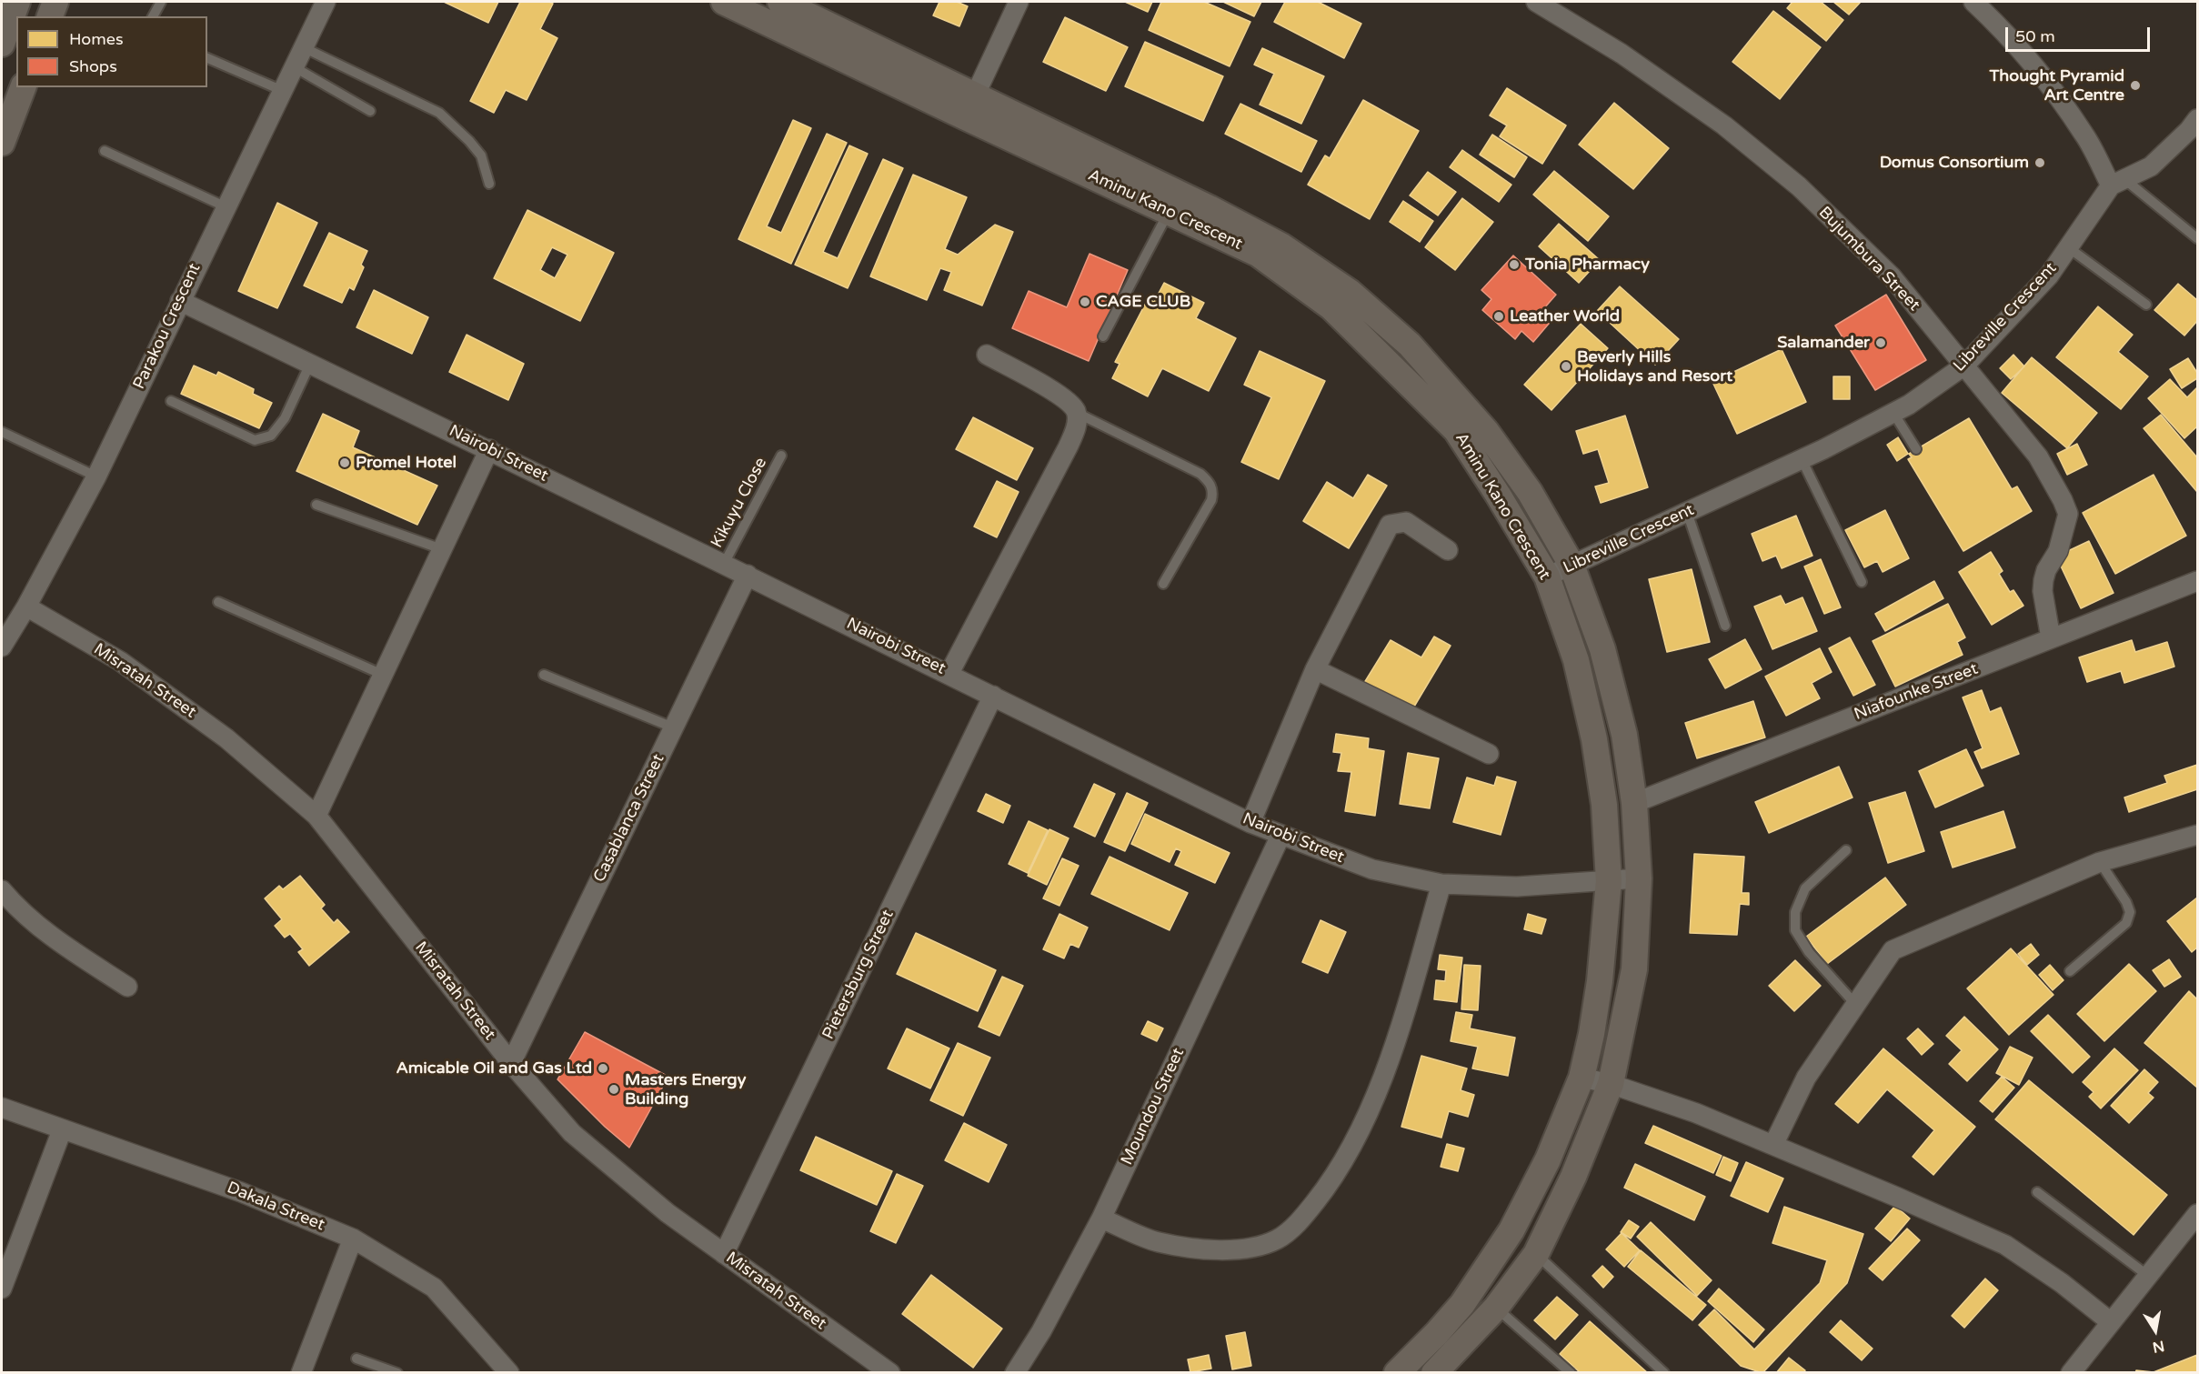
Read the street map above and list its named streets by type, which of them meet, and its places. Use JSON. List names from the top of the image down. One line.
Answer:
{"streets":{"street":["Aminu Kano Crescent","Bujumbura Street","Libreville Crescent","Parakou Crescent","Nairobi Street","Misratah Street","Niafounke Street","Casablanca Street","Pietersburg Street","Moundou Street","Dakala Street"],"lane":["Kikuyu Close"]},"crossings":[["Aminu Kano Crescent","Libreville Crescent"],["Aminu Kano Crescent","Nairobi Street"],["Bujumbura Street","Libreville Crescent"],["Bujumbura Street","Niafounke Street"],["Parakou Crescent","Nairobi Street"],["Parakou Crescent","Misratah Street"],["Nairobi Street","Kikuyu Close"],["Nairobi Street","Casablanca Street"],["Nairobi Street","Pietersburg Street"],["Nairobi Street","Moundou Street"],["Misratah Street","Casablanca Street"],["Misratah Street","Pietersburg Street"]],"places":["Thought Pyramid Art Centre","Domus Consortium","Tonia Pharmacy","CAGE CLUB","Leather World","Salamander","Beverly Hills Holidays and Resort","Promel Hotel","Amicable Oil and Gas Ltd","Masters Energy Building"],"legend":["Homes","Shops"],"scale_bar":"50 m","north":"bottom"}
